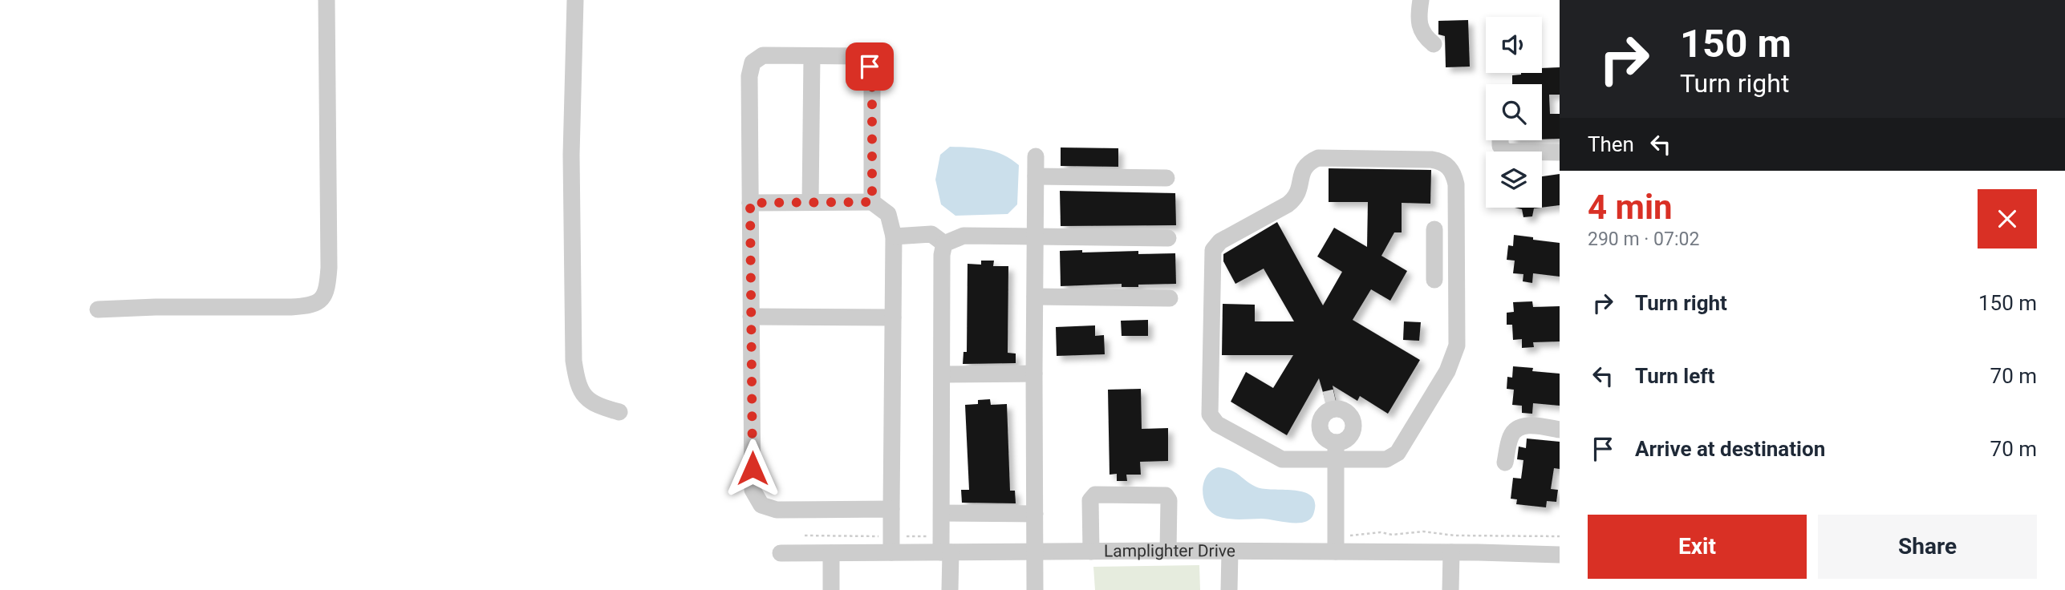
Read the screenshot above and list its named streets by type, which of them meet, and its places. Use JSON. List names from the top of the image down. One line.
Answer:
{"streets":{"street":["Lamplighter Drive"]},"page":{"turn":["150 m","Turn right"],"then":"Then","heading":["4 min","290 m · 07:02"],"list":[{"name":"Turn right","value":"150 m"},{"name":"Turn left","value":"70 m"},{"name":"Arrive at destination","value":"70 m"}],"buttons":["Exit","Share"]}}
